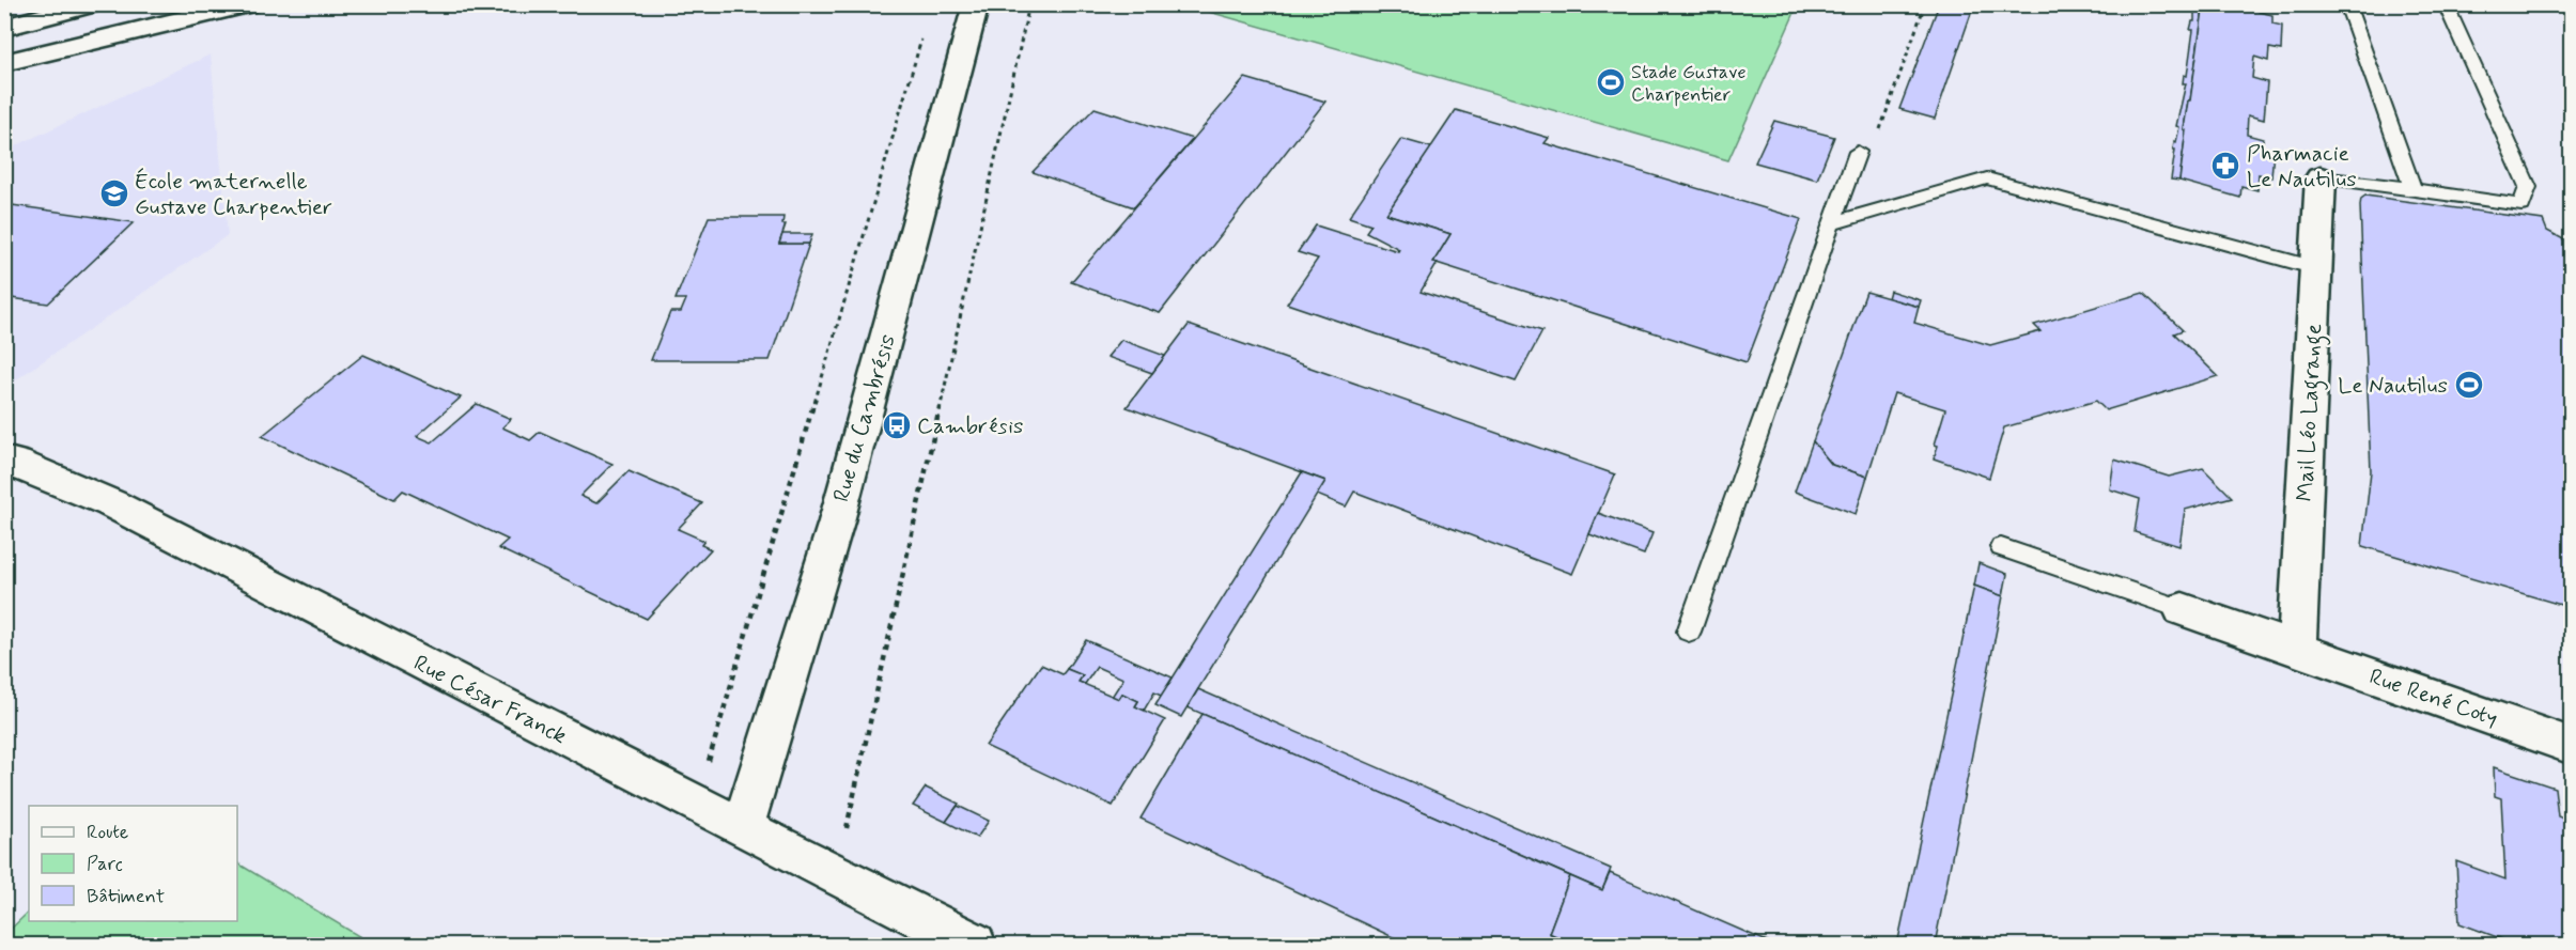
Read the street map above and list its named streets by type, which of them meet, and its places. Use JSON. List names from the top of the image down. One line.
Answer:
{"streets":{"street":["Mail Léo Lagrange","Rue du Cambrésis","Rue René Coty","Rue César Franck"]},"crossings":[["Mail Léo Lagrange","Rue René Coty"],["Rue du Cambrésis","Rue César Franck"]],"places":{"sports":["Stade Gustave Charpentier","Le Nautilus"],"pharmacy":["Pharmacie Le Nautilus"],"school or university":["École maternelle Gustave Charpentier"],"bus stop":["Cambrésis"]},"legend":["Route","Parc","Bâtiment"]}
